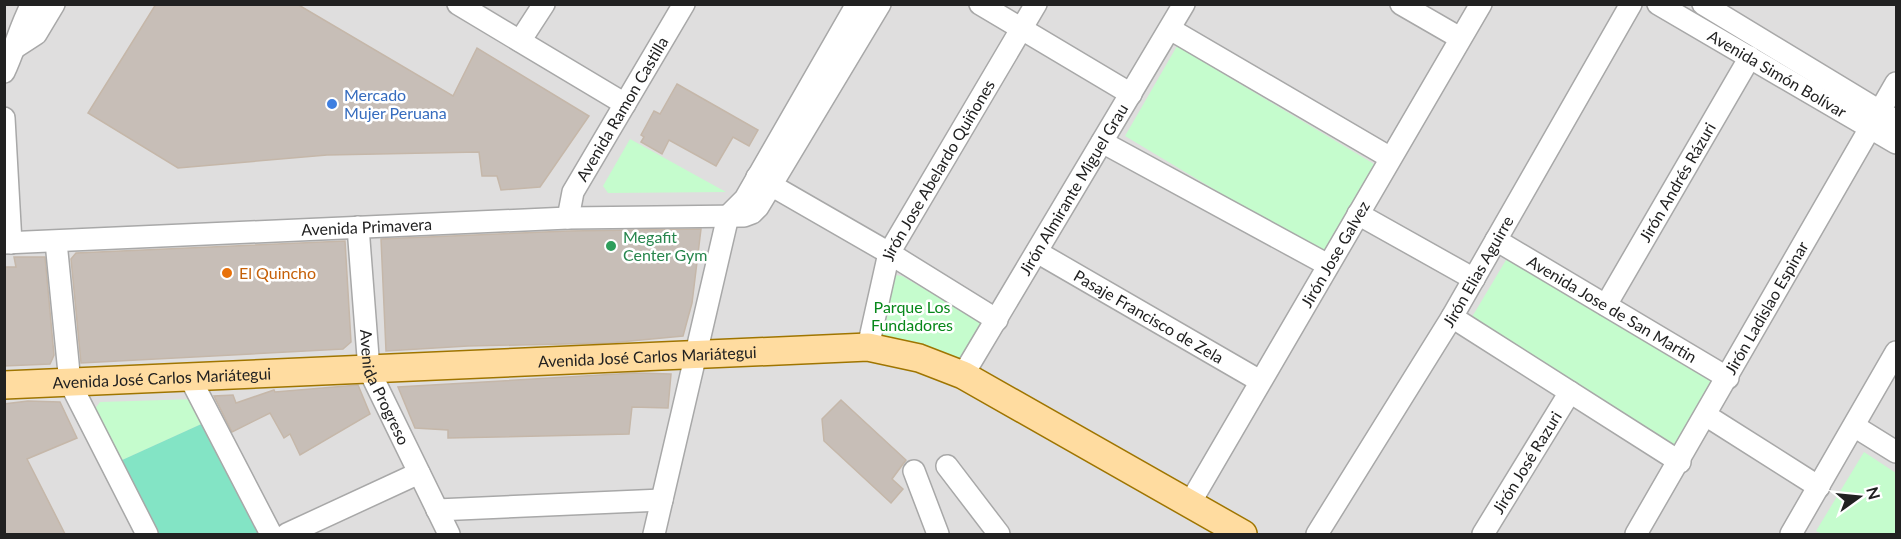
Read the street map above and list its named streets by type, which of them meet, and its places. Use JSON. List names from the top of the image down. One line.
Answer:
{"streets":{"main road":["Avenida José Carlos Mariátegui"],"street":["Avenida Simón Bolívar","Avenida Ramon Castilla","Jirón Jose Abelardo Quiñones","Jirón Andrés Rázuri","Jirón Almirante Miguel Grau","Avenida Primavera","Jirón Jose Galvez","Jirón Elias Aguirre","Avenida Jose de San Martin","Jirón Ladislao Espinar","Pasaje Francisco de Zela","Avenida Progreso","Jirón José Razuri"]},"crossings":[["Avenida Simón Bolívar","Jirón Andrés Rázuri"],["Avenida Simón Bolívar","Jirón Ladislao Espinar"],["Avenida Ramon Castilla","Avenida Primavera"],["Jirón Jose Abelardo Quiñones","Avenida José Carlos Mariátegui"],["Jirón Andrés Rázuri","Avenida Jose de San Martin"],["Jirón Almirante Miguel Grau","Pasaje Francisco de Zela"],["Jirón Almirante Miguel Grau","Avenida José Carlos Mariátegui"],["Avenida Primavera","Avenida Progreso"],["Jirón Jose Galvez","Pasaje Francisco de Zela"],["Jirón Jose Galvez","Avenida José Carlos Mariátegui"],["Jirón Elias Aguirre","Avenida Jose de San Martin"],["Avenida Jose de San Martin","Jirón Ladislao Espinar"],["Avenida José Carlos Mariátegui","Avenida Progreso"]],"parks":["Parque Los Fundadores"],"places":["Mercado Mujer Peruana","Megafit Center Gym","El Quincho"],"north":"right"}
